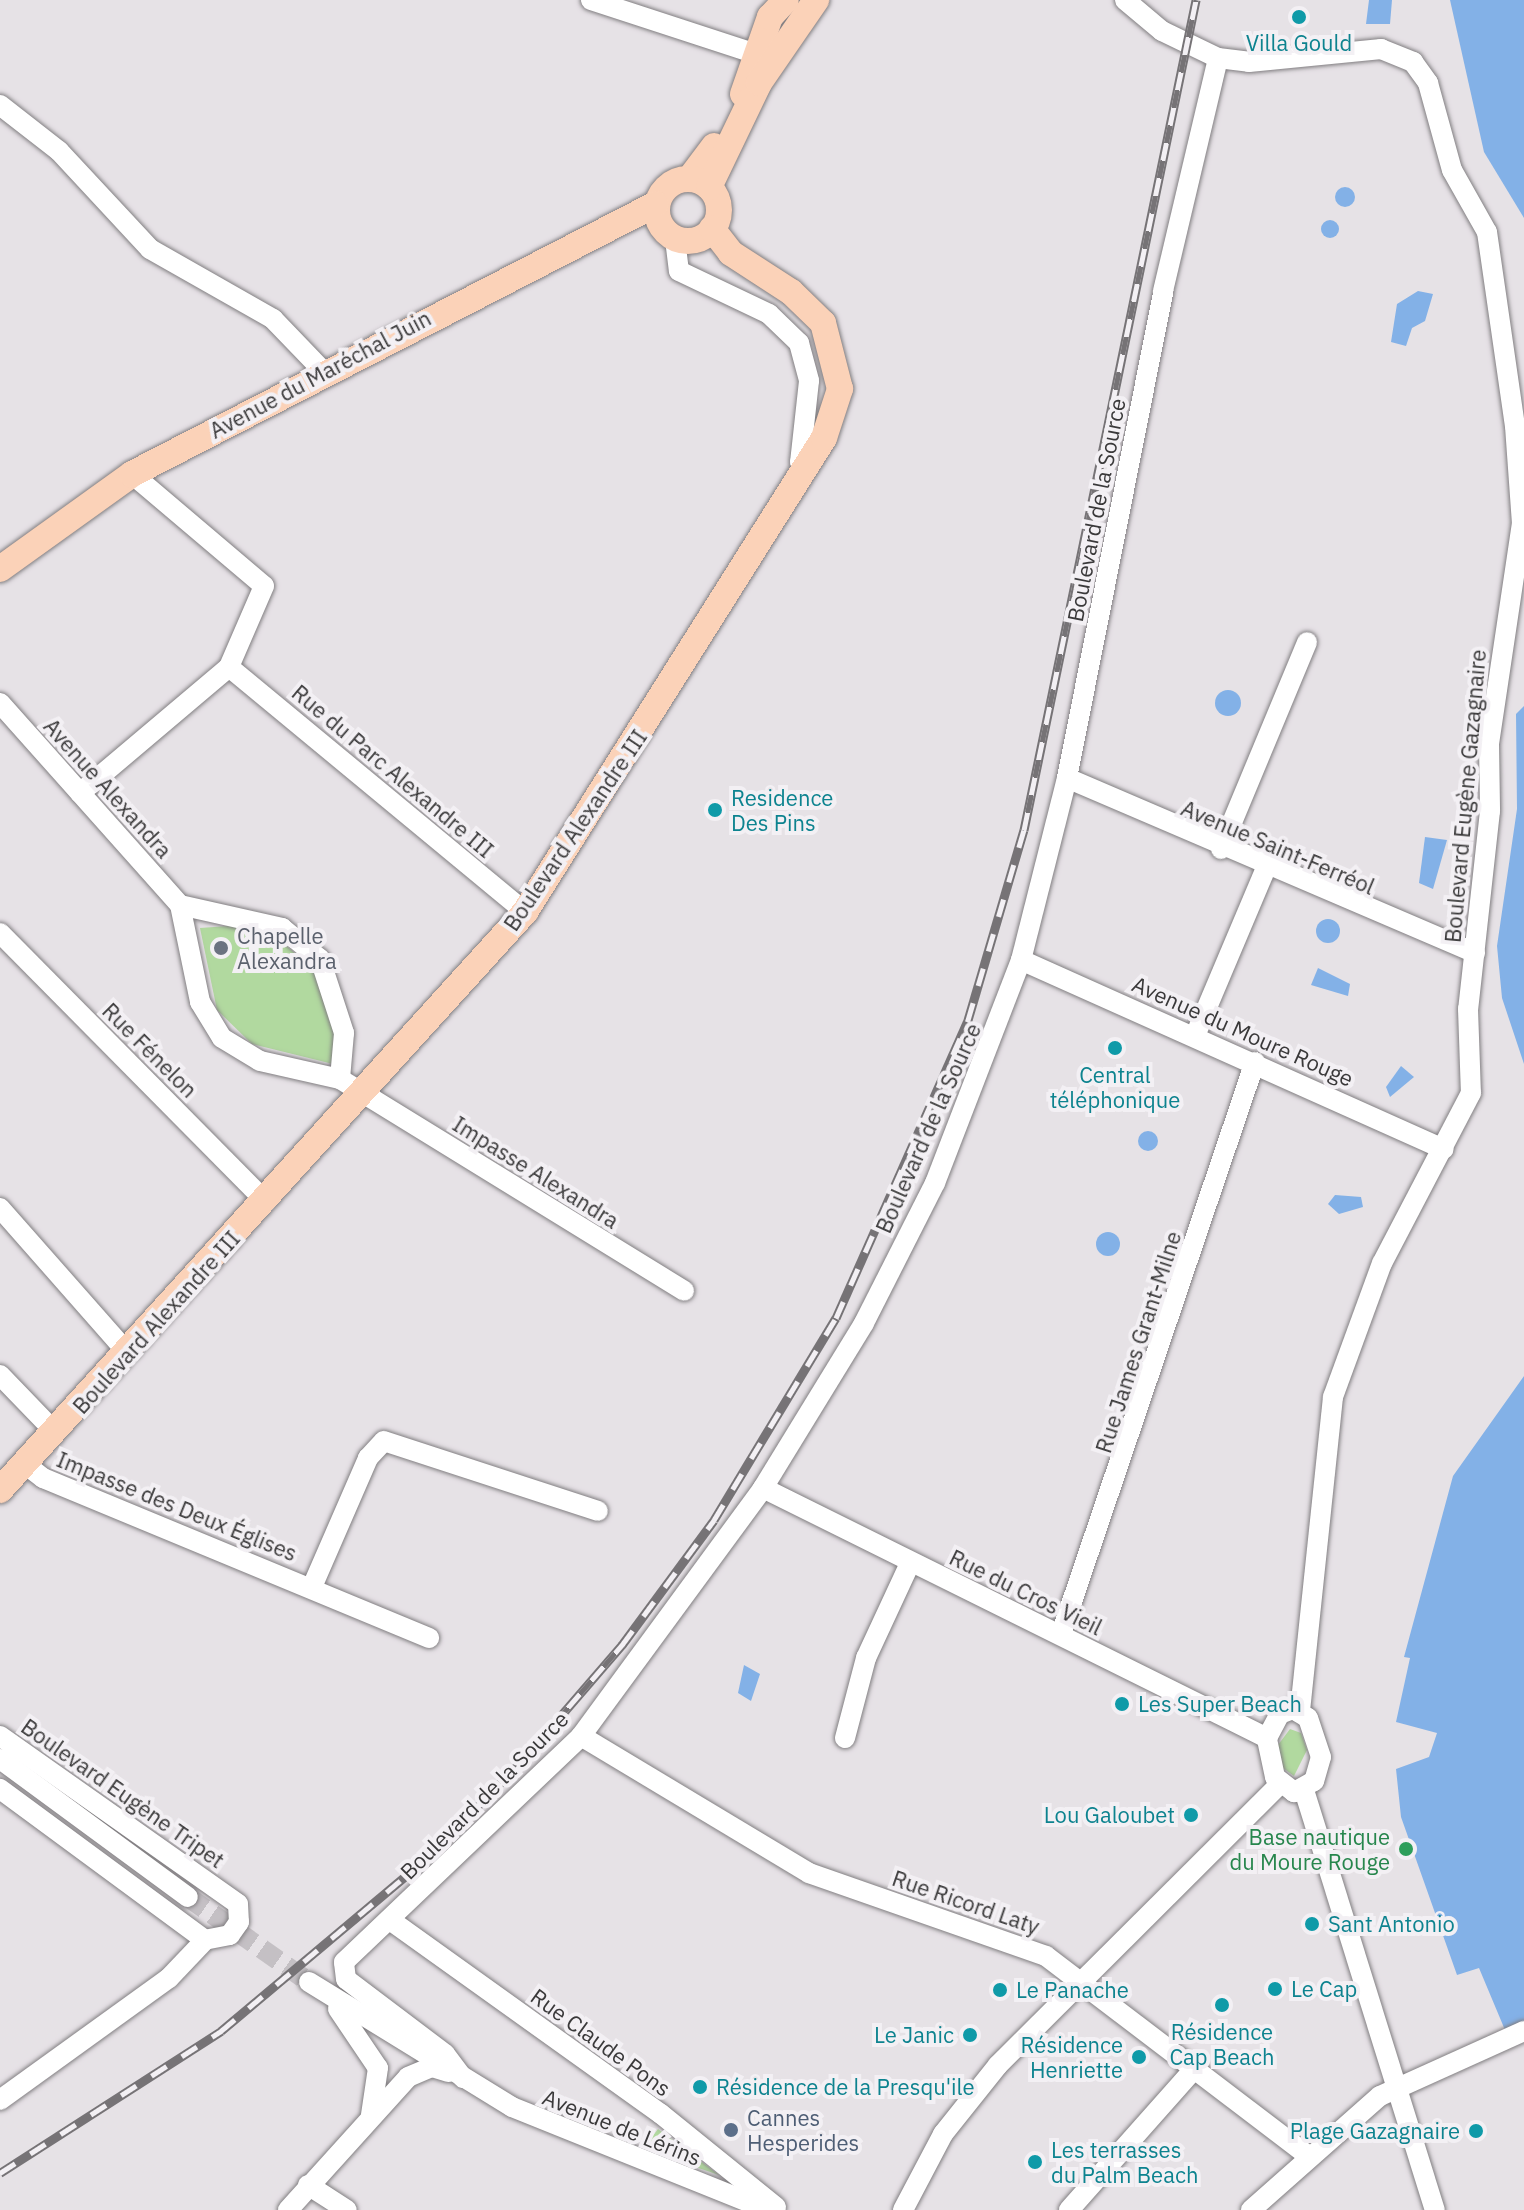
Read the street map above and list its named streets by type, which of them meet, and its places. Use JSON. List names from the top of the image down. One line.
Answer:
{"streets":{"main road":["Avenue du Maréchal Juin","Boulevard Alexandre III"],"street":["Boulevard de la Source","Rue du Parc Alexandre III","Avenue Alexandra","Boulevard Eugène Gazagnaire","Avenue Saint-Ferréol","Avenue du Moure Rouge","Rue Fénelon","Impasse Alexandra","Rue James Grant-Milne","Impasse des Deux Églises","Rue du Cros Vieil","Boulevard Eugène Tripet","Rue Ricord Laty","Rue Claude Pons","Avenue de Lérins"]},"crossings":[["Avenue du Maréchal Juin","Boulevard Alexandre III"],["Boulevard de la Source","Boulevard Eugène Gazagnaire"],["Boulevard de la Source","Avenue Saint-Ferréol"],["Boulevard de la Source","Avenue du Moure Rouge"],["Boulevard de la Source","Rue du Cros Vieil"],["Boulevard de la Source","Rue Ricord Laty"],["Boulevard de la Source","Rue Claude Pons"],["Boulevard de la Source","Avenue de Lérins"],["Rue du Parc Alexandre III","Boulevard Alexandre III"],["Boulevard Eugène Gazagnaire","Avenue Saint-Ferréol"],["Boulevard Eugène Gazagnaire","Avenue du Moure Rouge"],["Boulevard Alexandre III","Rue Fénelon"],["Boulevard Alexandre III","Impasse Alexandra"],["Boulevard Alexandre III","Impasse des Deux Églises"],["Avenue du Moure Rouge","Rue James Grant-Milne"],["Rue James Grant-Milne","Rue du Cros Vieil"],["Rue Claude Pons","Avenue de Lérins"]],"places":["Villa Gould","Residence Des Pins","Chapelle Alexandra","Central téléphonique","Les Super Beach","Lou Galoubet","Base nautique du Moure Rouge","Sant Antonio","Le Cap","Le Panache","Résidence Cap Beach","Le Janic","Résidence Henriette","Résidence de la Presqu'ile","Cannes Hesperides","Plage Gazagnaire","Les terrasses du Palm Beach"]}
